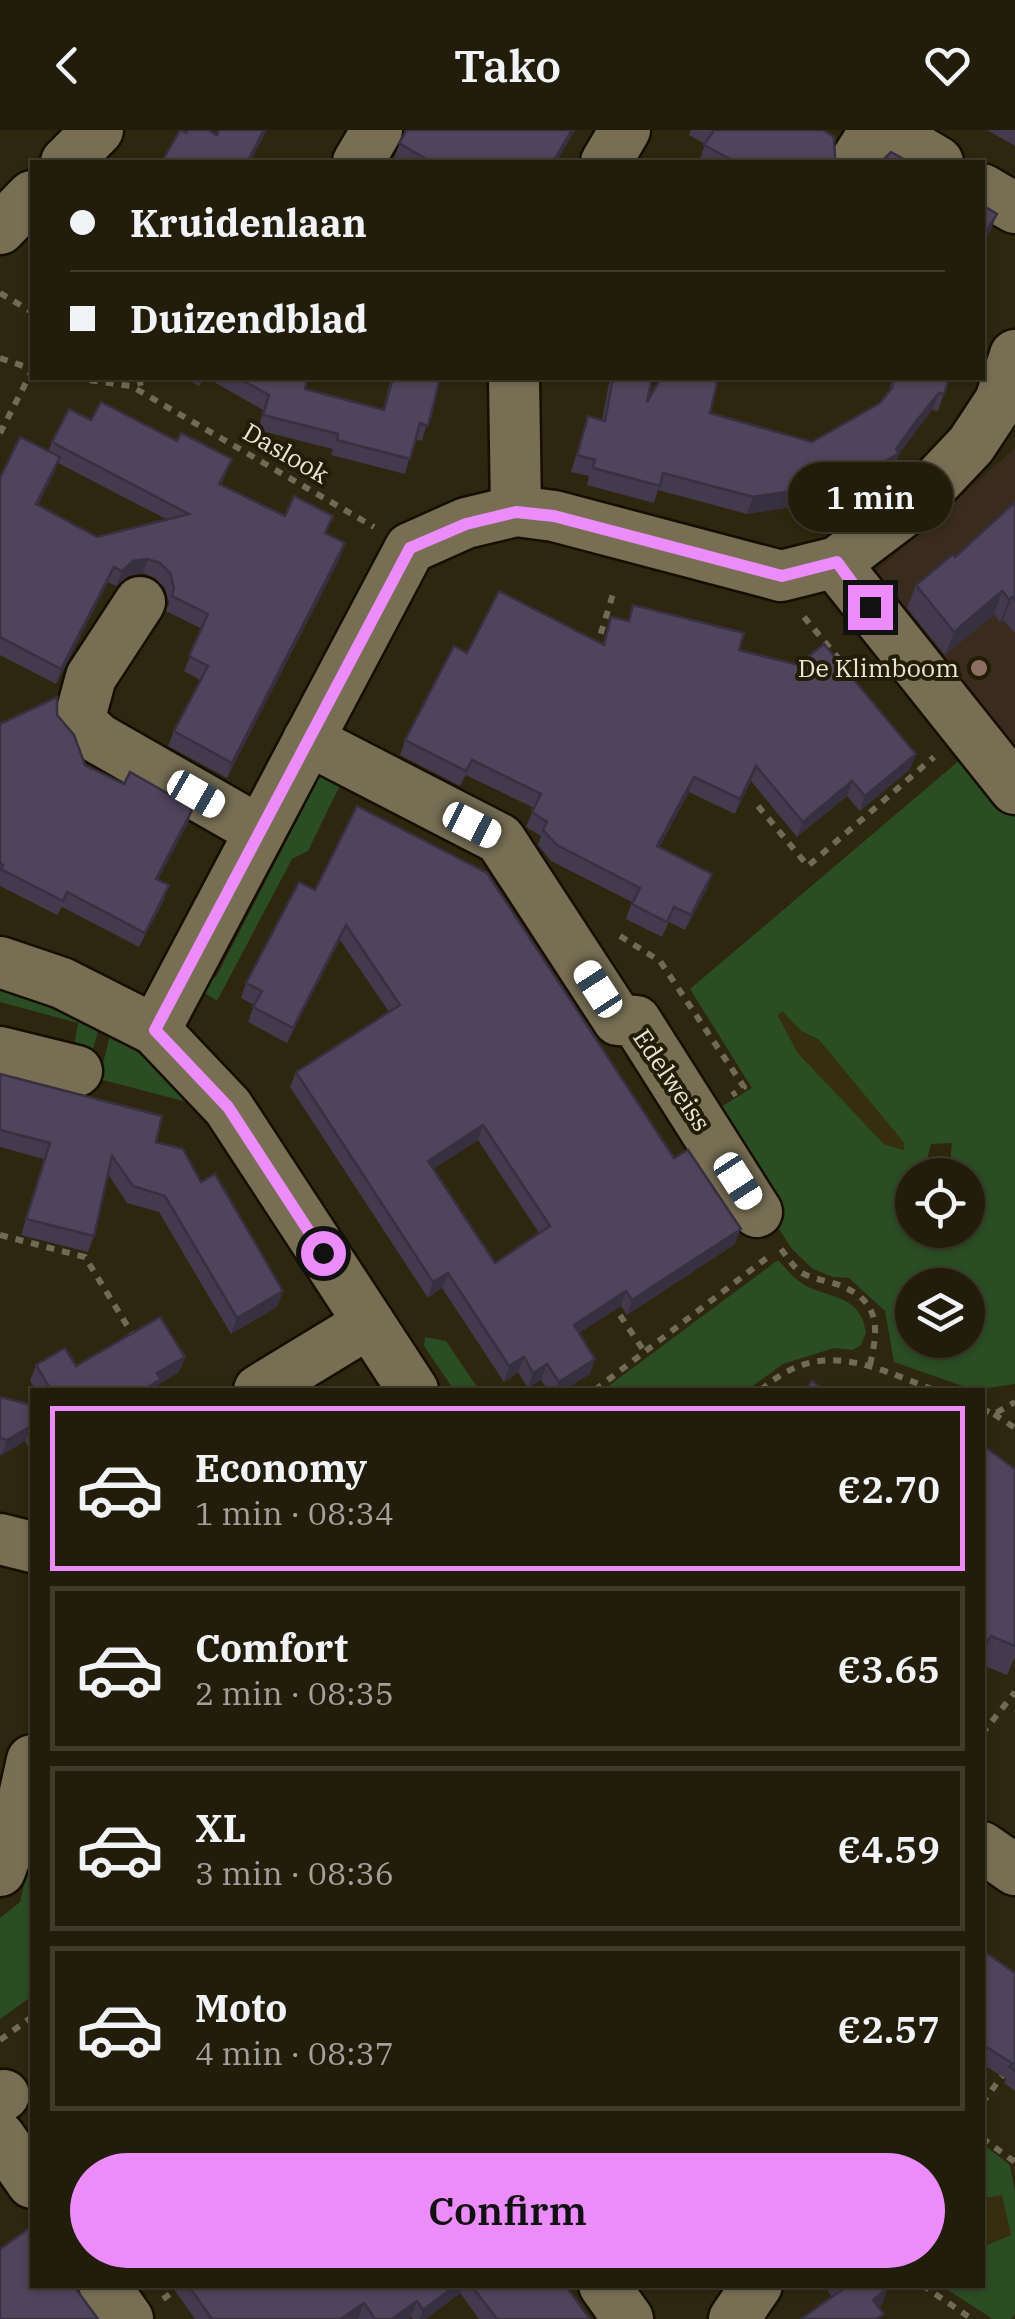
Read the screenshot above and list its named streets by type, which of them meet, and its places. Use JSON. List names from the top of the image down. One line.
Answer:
{"streets":{"street":["Edelweiss"],"path":["Daslook"]},"places":["De Klimboom"],"page":{"header":"Tako","banner":["Kruidenlaan","Duizendblad"],"bubble":"1 min","list":[{"name":"Economy","note":"1 min · 08:34","value":"€2.70"},{"name":"Comfort","note":"2 min · 08:35","value":"€3.65"},{"name":"XL","note":"3 min · 08:36","value":"€4.59"},{"name":"Moto","note":"4 min · 08:37","value":"€2.57"}],"buttons":"Confirm"}}
